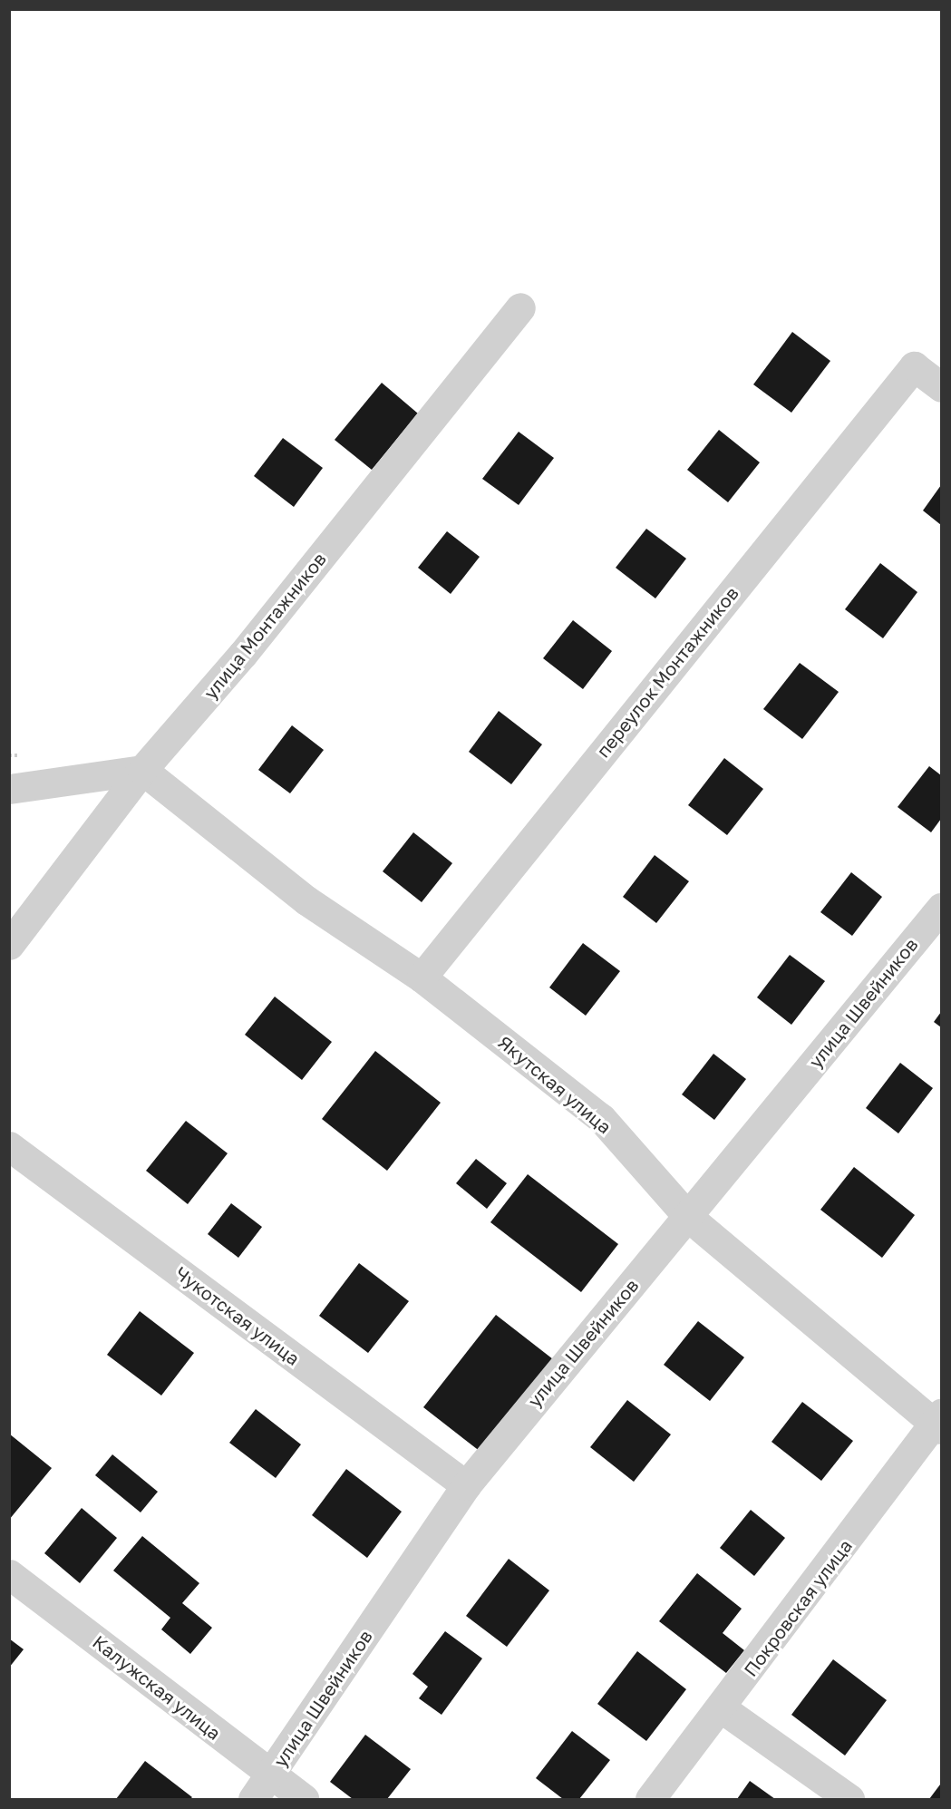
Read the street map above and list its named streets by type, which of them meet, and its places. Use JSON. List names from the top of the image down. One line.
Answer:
{"streets":{"street":["улица Монтажников","переулок Монтажников","улица Швейников","Якутская улица","Чукотская улица","Покровская улица","Калужская улица"]},"crossings":[["улица Монтажников","Якутская улица"],["переулок Монтажников","Якутская улица"],["улица Швейников","Якутская улица"],["улица Швейников","Чукотская улица"],["улица Швейников","Калужская улица"],["Якутская улица","Покровская улица"]]}
